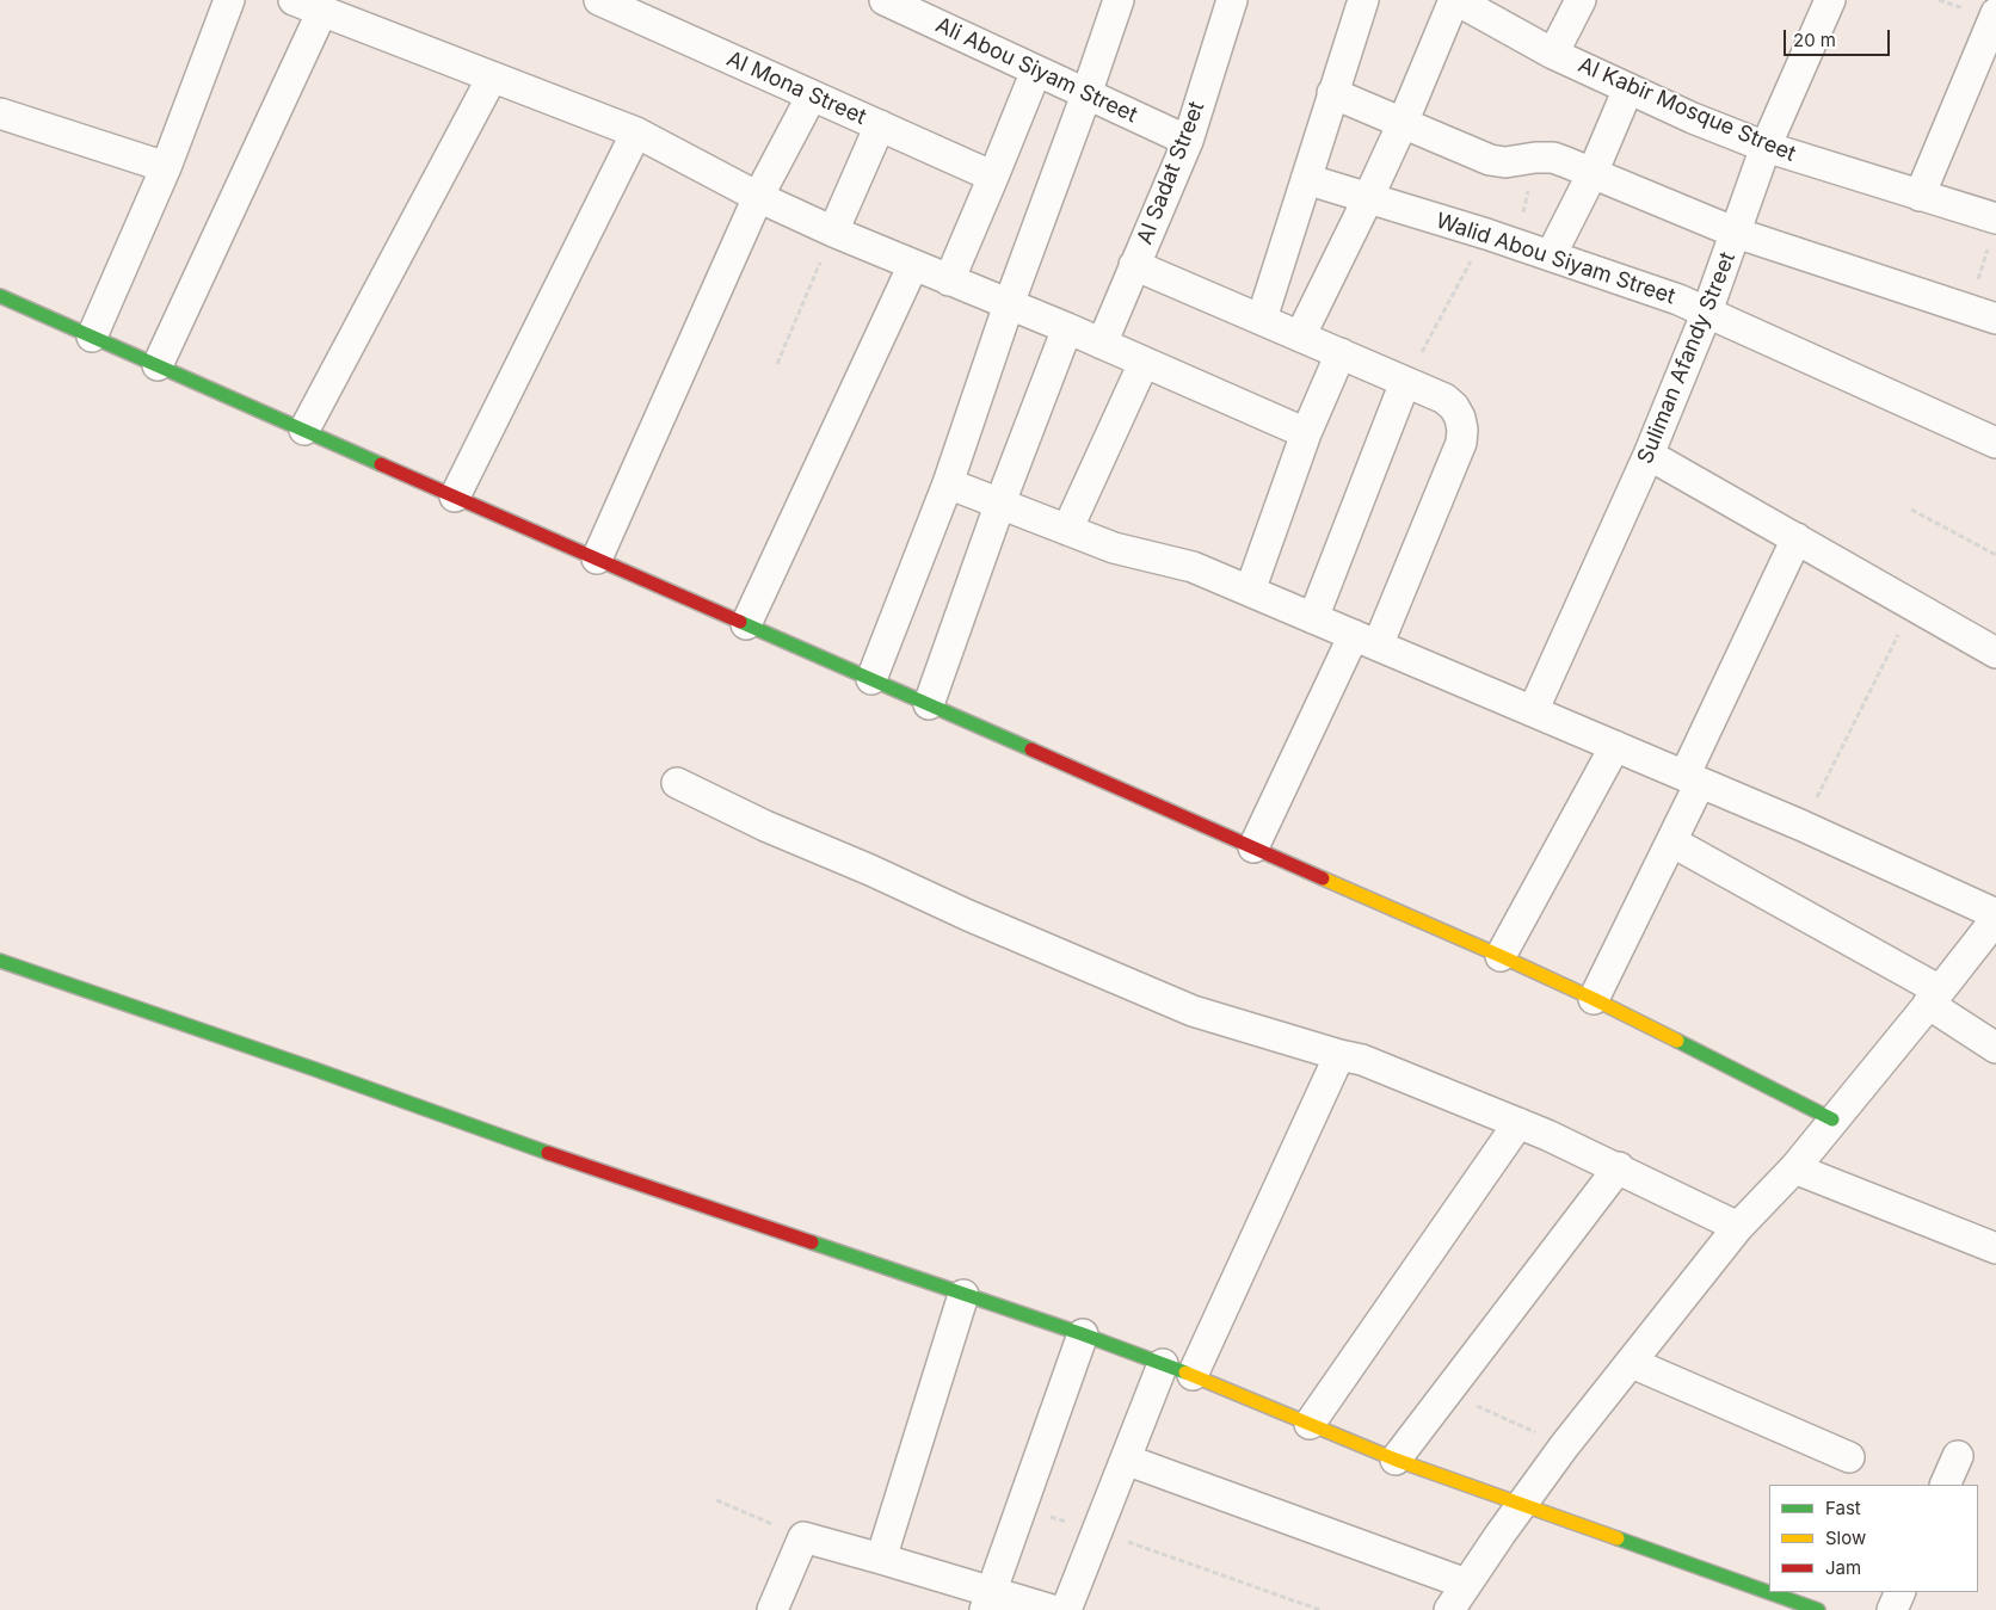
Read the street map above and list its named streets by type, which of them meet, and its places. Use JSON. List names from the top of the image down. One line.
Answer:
{"streets":{"street":["Ali Abou Siyam Street","Al Mona Street","Al Kabir Mosque Street","Al Sadat Street","Walid Abou Siyam Street","Suliman Afandy Street"]},"crossings":[["Ali Abou Siyam Street","Al Sadat Street"],["Al Kabir Mosque Street","Suliman Afandy Street"],["Walid Abou Siyam Street","Suliman Afandy Street"]],"legend":["Fast","Slow","Jam"],"scale_bar":"20 m"}
